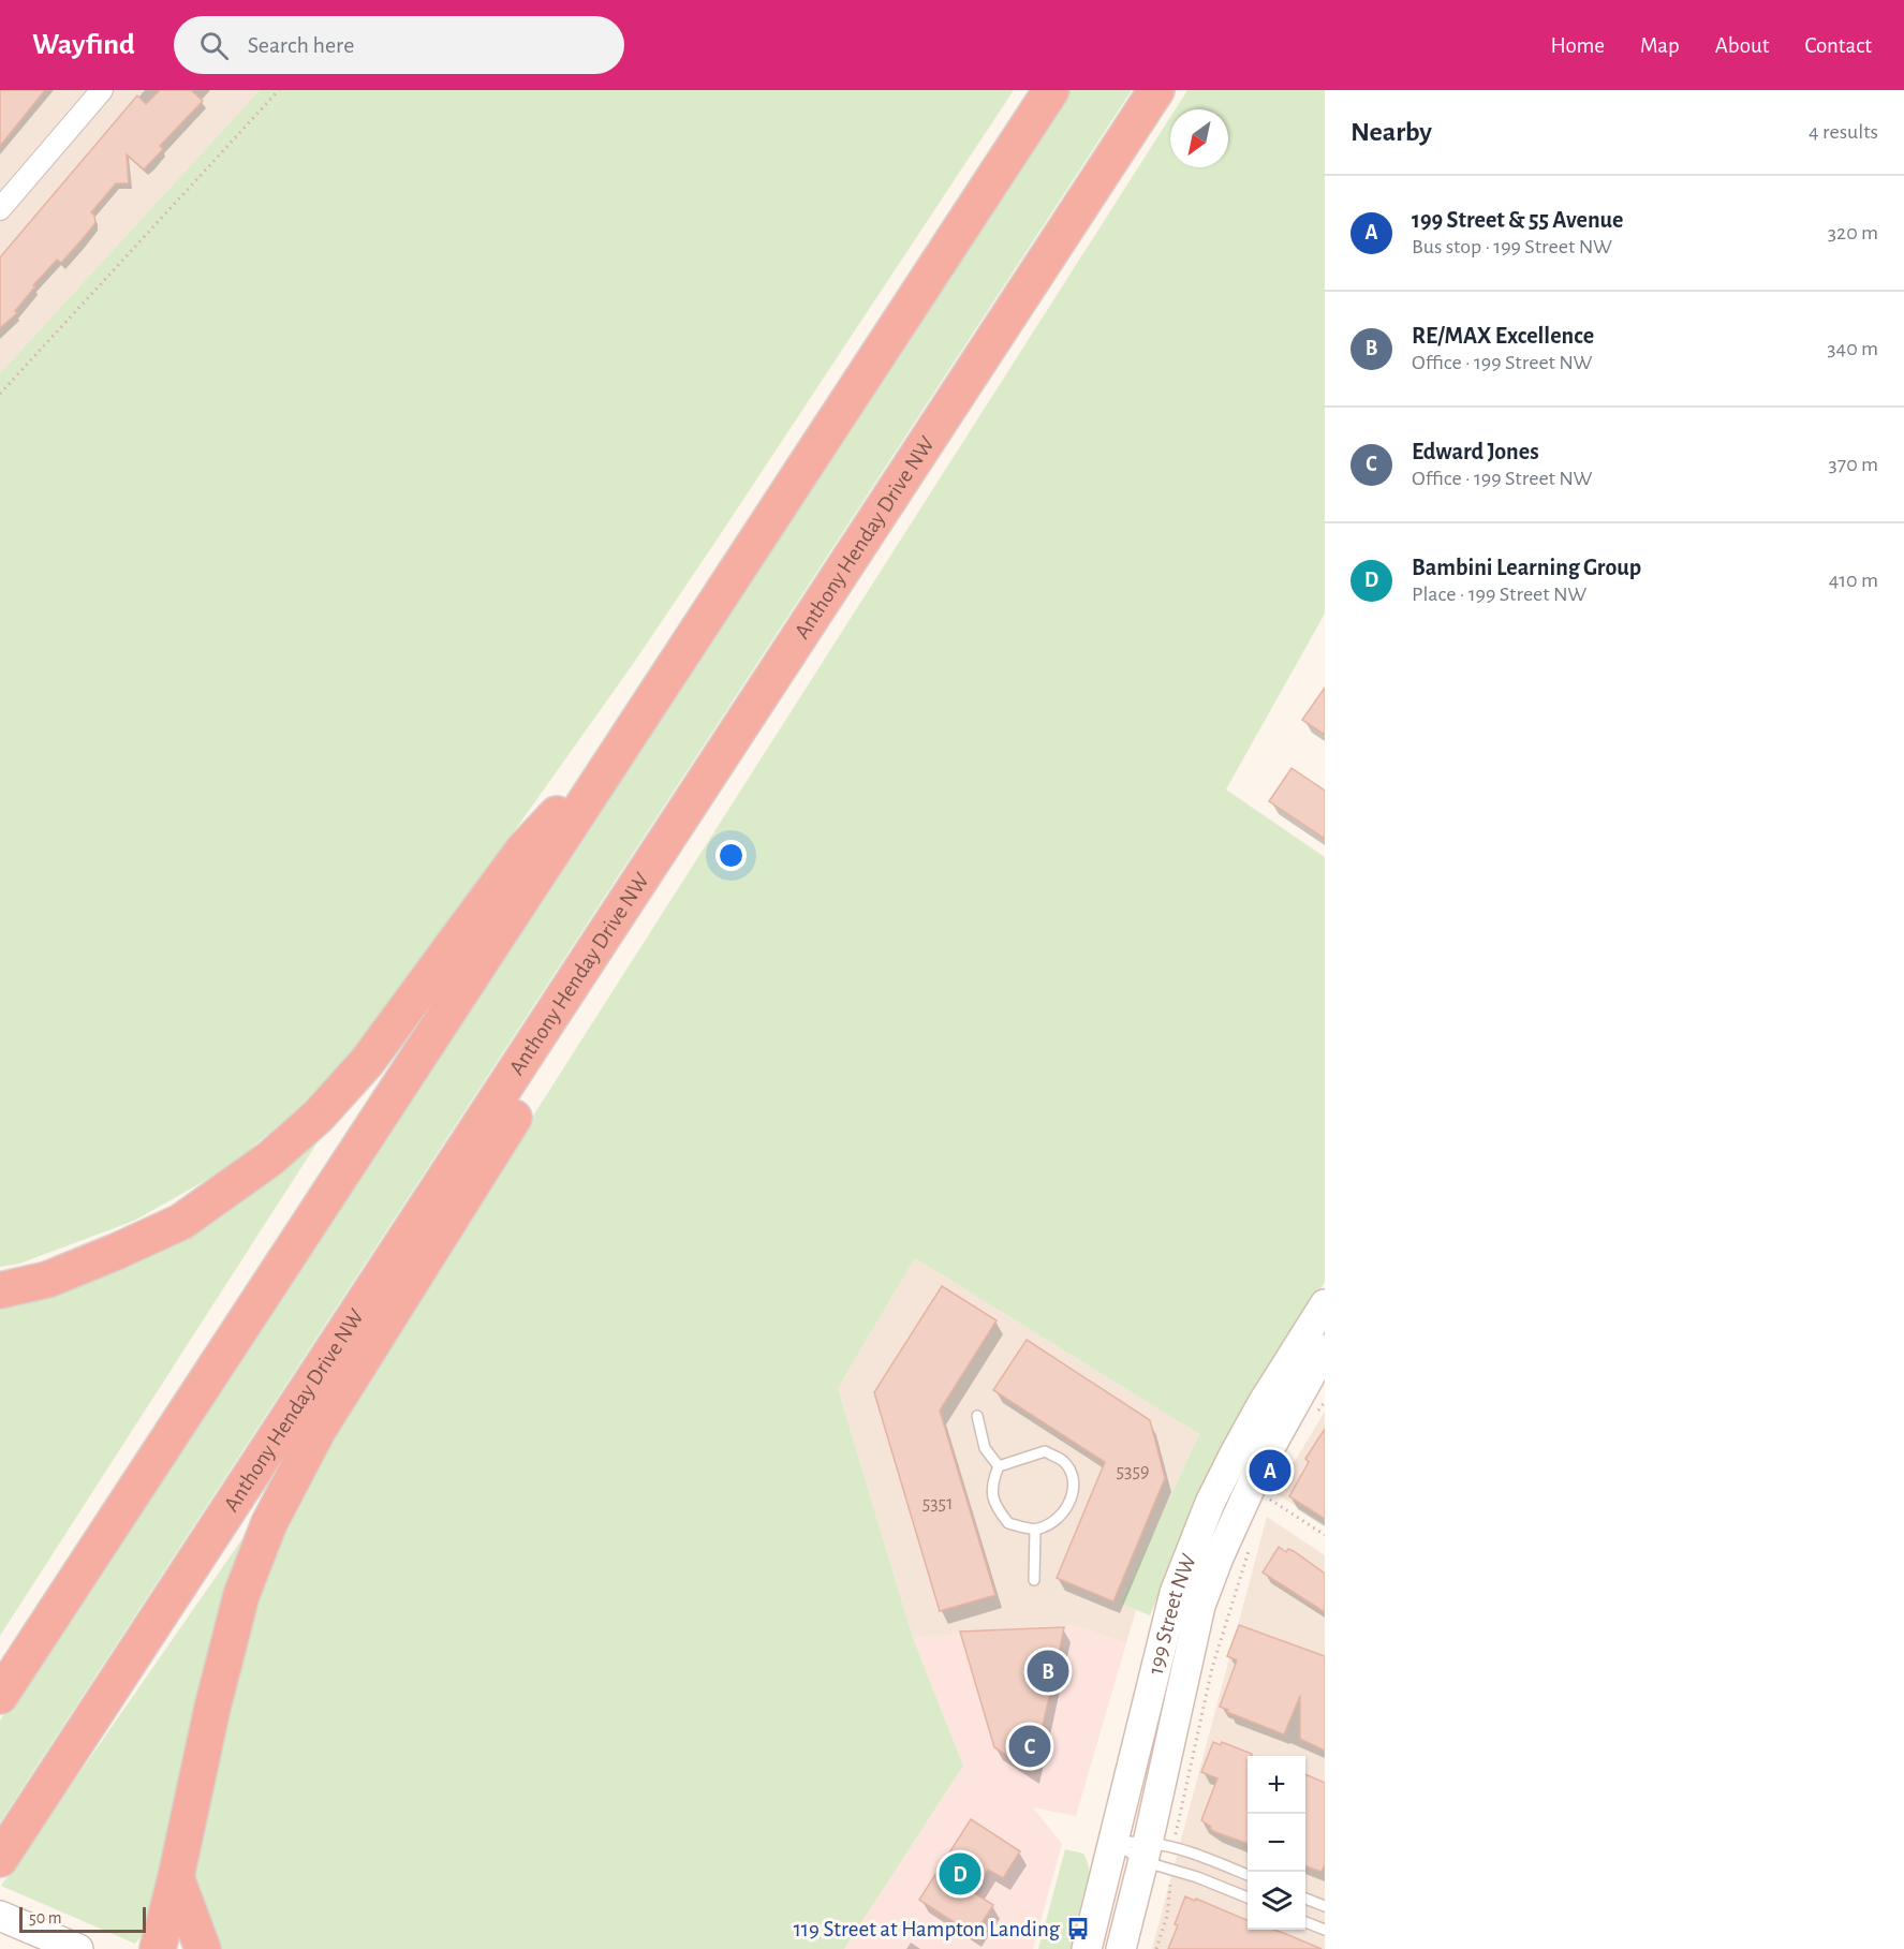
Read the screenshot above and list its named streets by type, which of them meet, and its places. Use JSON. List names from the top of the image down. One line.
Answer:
{"streets":{"highway":["Anthony Henday Drive NW"],"main road":["199 Street NW"]},"places":{"bus stop":["119 Street at Hampton Landing"]},"house_numbers":["5359","5351"],"scale_bar":"50 m","north":"bottom left","page":{"header":"Wayfind","search":"Search here","nav":["Home","Map","About","Contact"],"heading":["Nearby","4 results"],"list":[{"mark":"A","name":"199 Street & 55 Avenue","note":"Bus stop · 199 Street NW","value":"320 m"},{"mark":"B","name":"RE/MAX Excellence","note":"Office · 199 Street NW","value":"340 m"},{"mark":"C","name":"Edward Jones","note":"Office · 199 Street NW","value":"370 m"},{"mark":"D","name":"Bambini Learning Group","note":"Place · 199 Street NW","value":"410 m"}],"pins":["A","B","C","D"],"map_buttons":["+","−"],"scale":"50 m"}}
